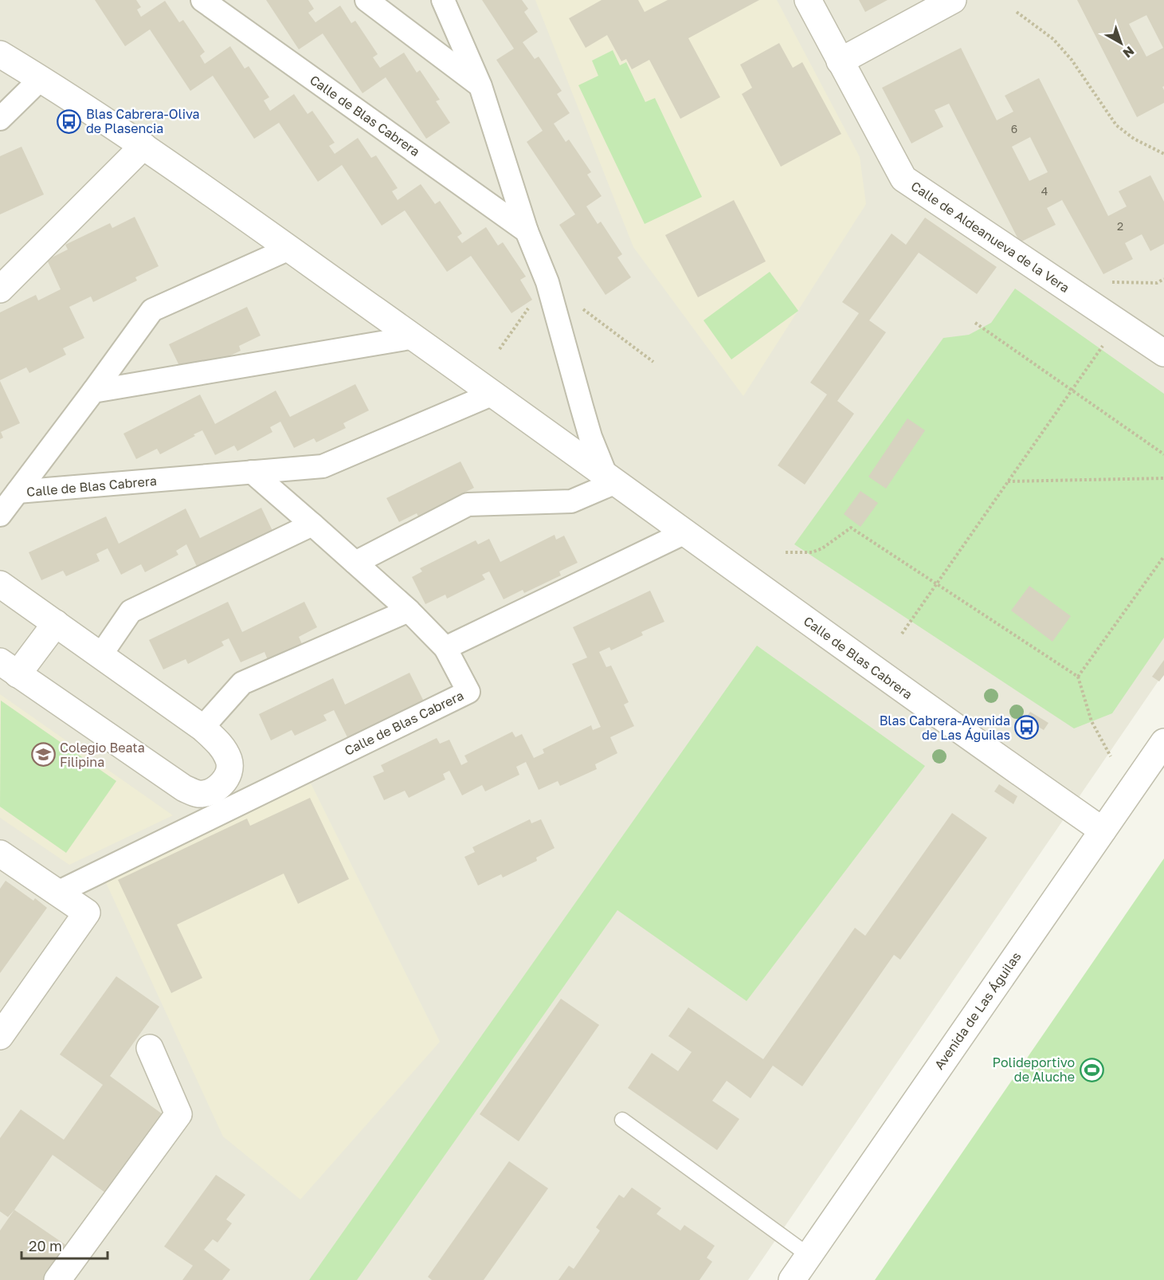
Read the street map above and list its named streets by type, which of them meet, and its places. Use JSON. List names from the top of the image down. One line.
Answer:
{"streets":{"street":["Calle de Blas Cabrera","Calle de Aldeanueva de la Vera","Avenida de Las Águilas"]},"crossings":[["Calle de Blas Cabrera","Avenida de Las Águilas"]],"places":{"bus stop":["Blas Cabrera-Oliva de Plasencia","Blas Cabrera-Avenida de Las Águilas"],"school or university":["Colegio Beata Filipina"],"sports":["Polideportivo de Aluche"]},"house_numbers":["6","4","2"],"scale_bar":"20 m","north":"bottom right"}
